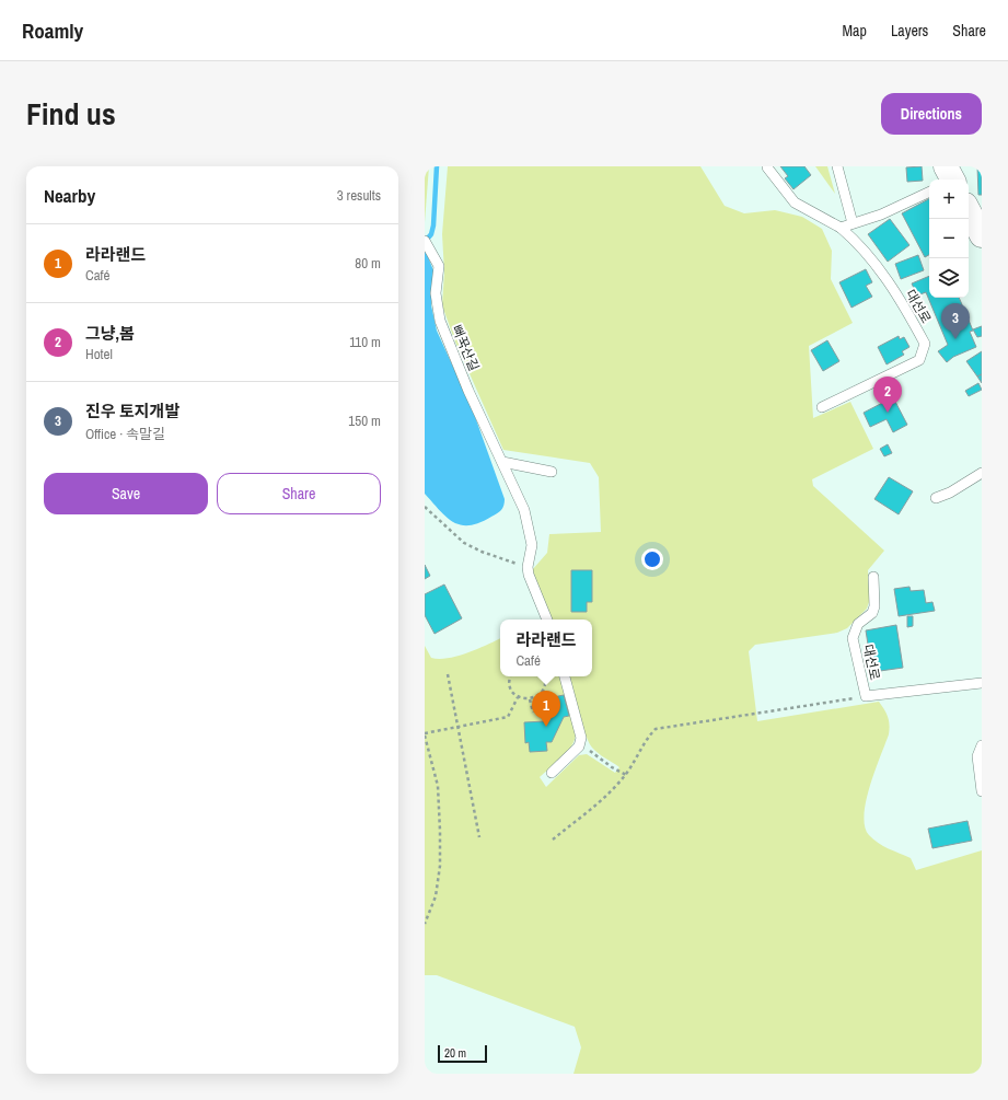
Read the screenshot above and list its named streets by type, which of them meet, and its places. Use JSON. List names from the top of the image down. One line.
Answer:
{"streets":{"lane":["대선로","뻐꾹산길"]},"scale_bar":"20 m","page":{"header":"Roamly","nav":["Map","Layers","Share"],"title":"Find us","buttons":["Directions",["Save","Share"]],"heading":["Nearby","3 results"],"map_buttons":["+","−"],"list":[{"mark":"1","name":"라라랜드","note":"Café","value":"80 m"},{"mark":"2","name":"그냥,봄","note":"Hotel","value":"110 m"},{"mark":"3","name":"진우 토지개발","note":"Office · 속말길","value":"150 m"}],"pins":["3","2","1"],"popup":["라라랜드","Café"],"scale":"20 m"}}
